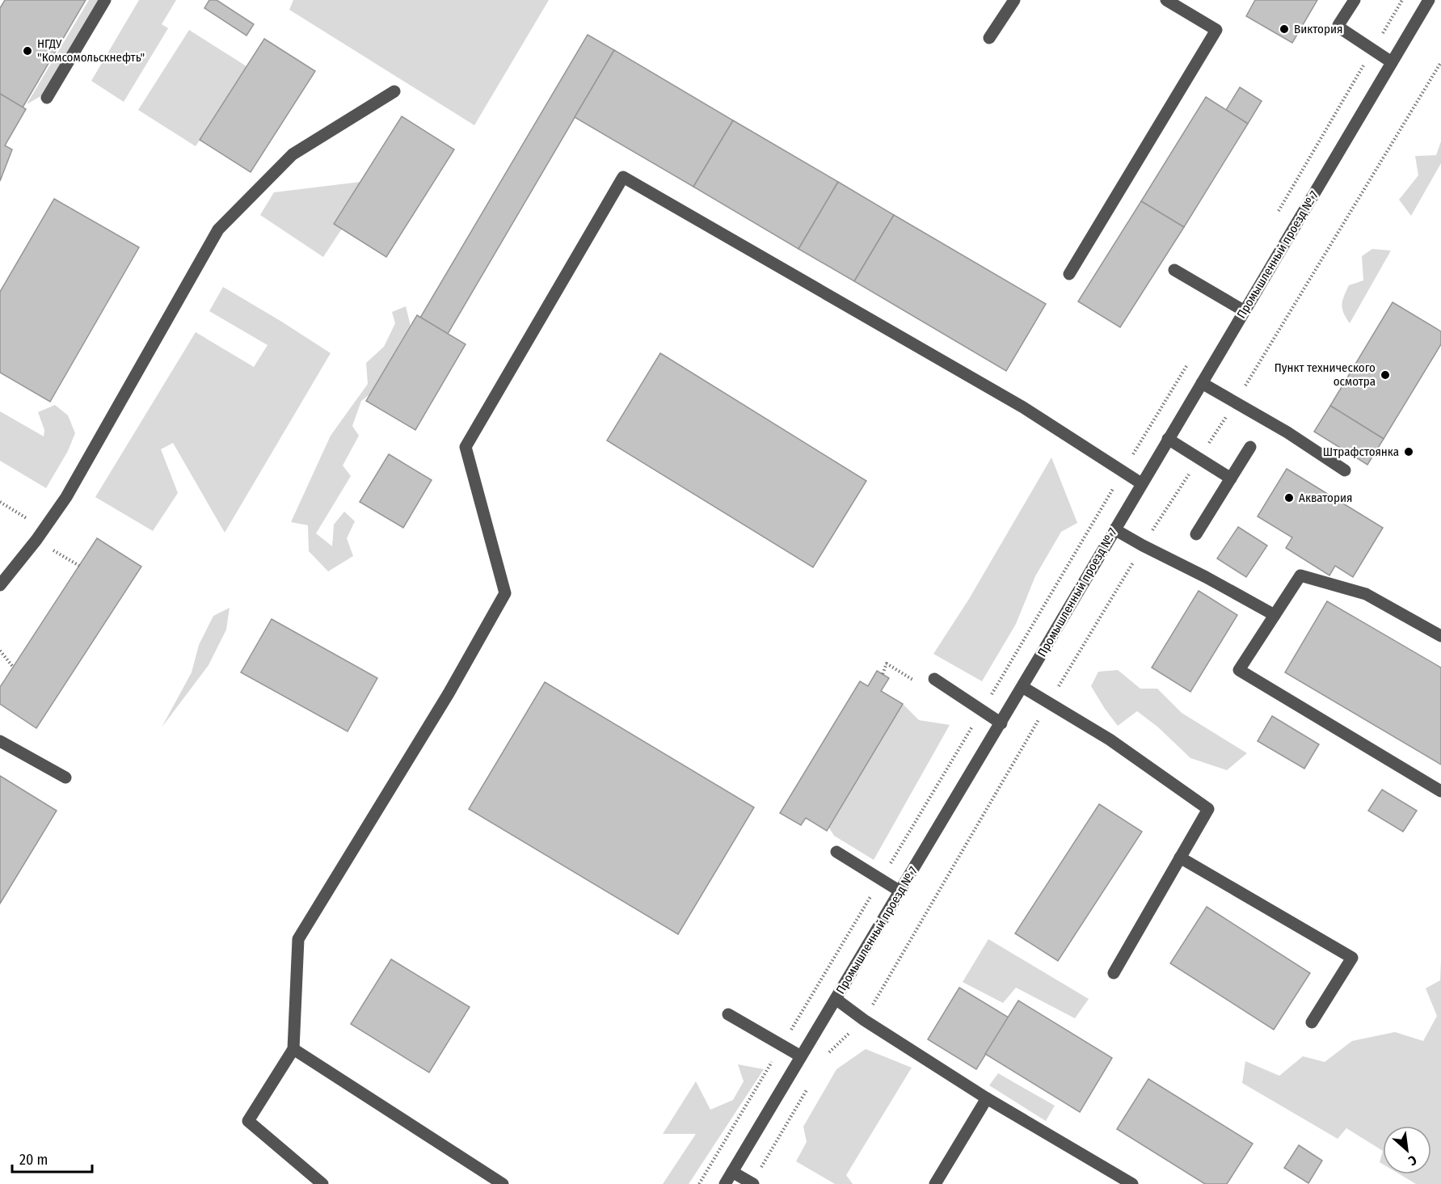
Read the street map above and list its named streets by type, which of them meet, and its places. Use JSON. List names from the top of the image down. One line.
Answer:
{"streets":{"street":["Промышленный проезд № 7"]},"places":["Виктория","НГДУ \"Комсомольскнефть\"","Пункт технического осмотра","Штрафстоянка","Акватория"],"scale_bar":"20 m","north":"bottom right"}
